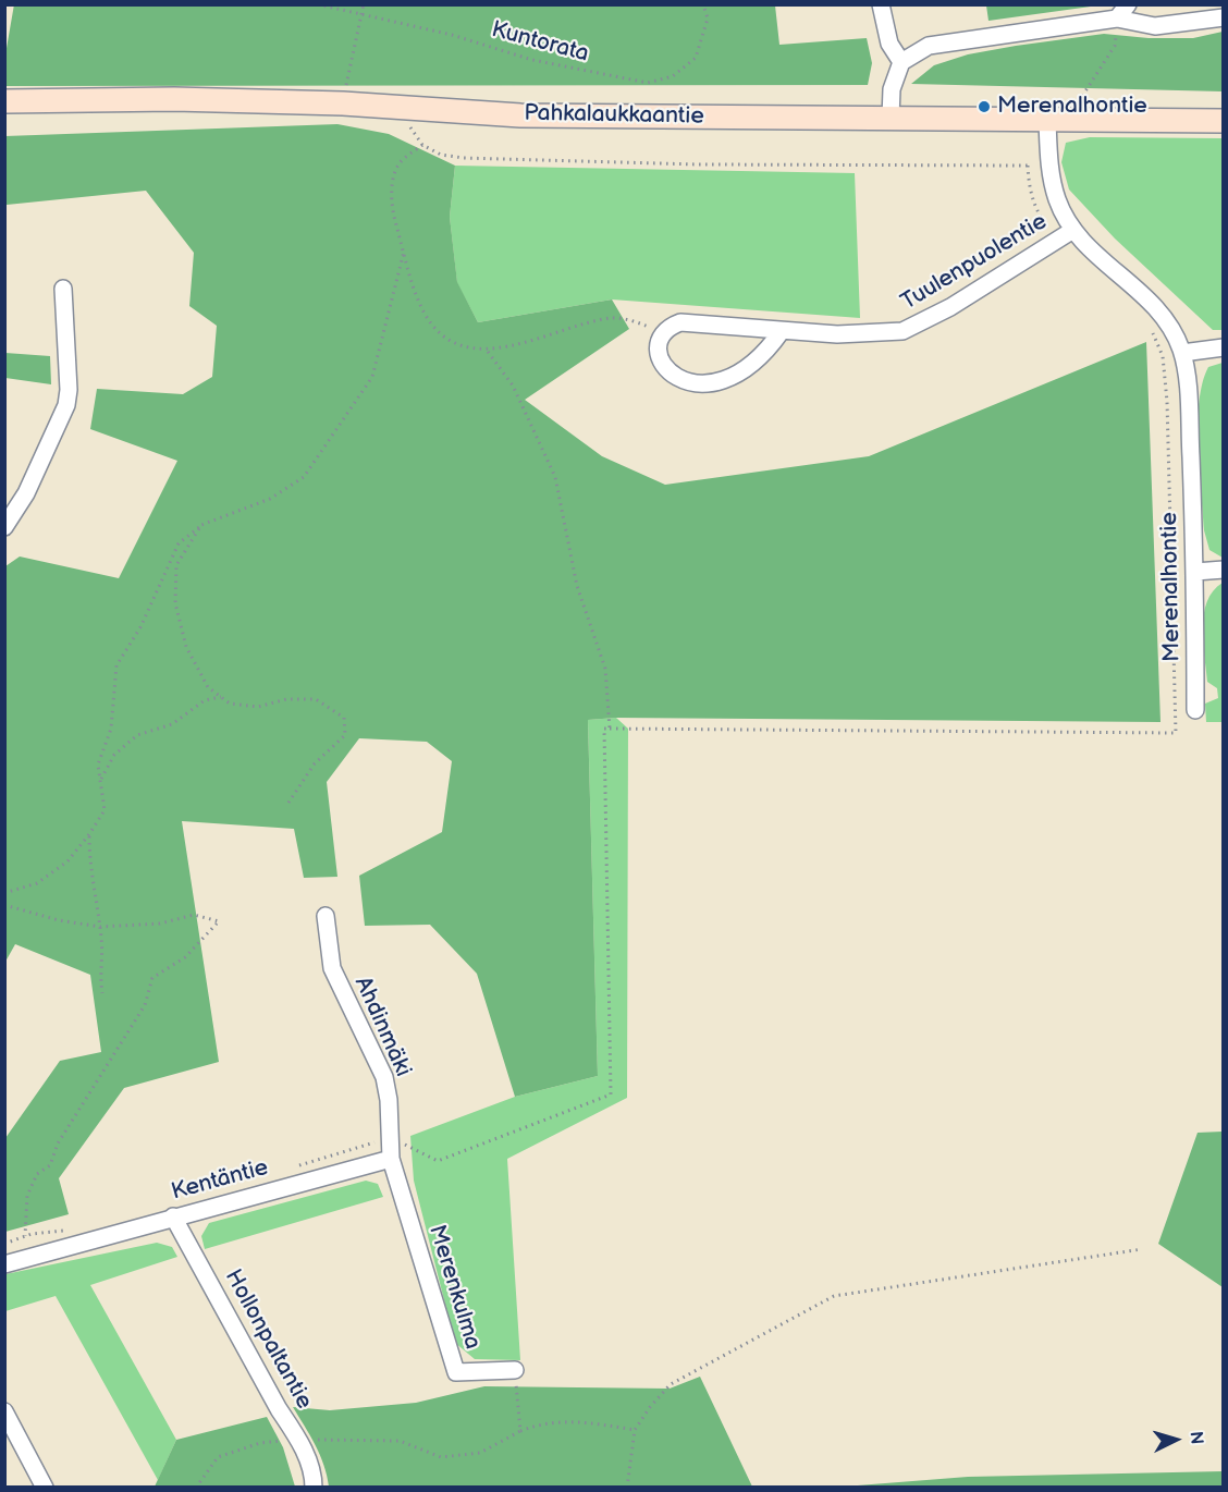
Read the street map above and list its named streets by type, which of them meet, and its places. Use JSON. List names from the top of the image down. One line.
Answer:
{"streets":{"street":["Pahkalaukkaantie","Tuulenpuolentie","Merenalhontie","Ahdinmäki","Kentäntie","Merenkulma","Hollonpaltantie"],"path":["Kuntorata"]},"crossings":[["Pahkalaukkaantie","Merenalhontie"],["Tuulenpuolentie","Merenalhontie"],["Ahdinmäki","Kentäntie"],["Ahdinmäki","Merenkulma"],["Kentäntie","Merenkulma"],["Kentäntie","Hollonpaltantie"]],"places":["Merenalhontie"],"north":"right"}
